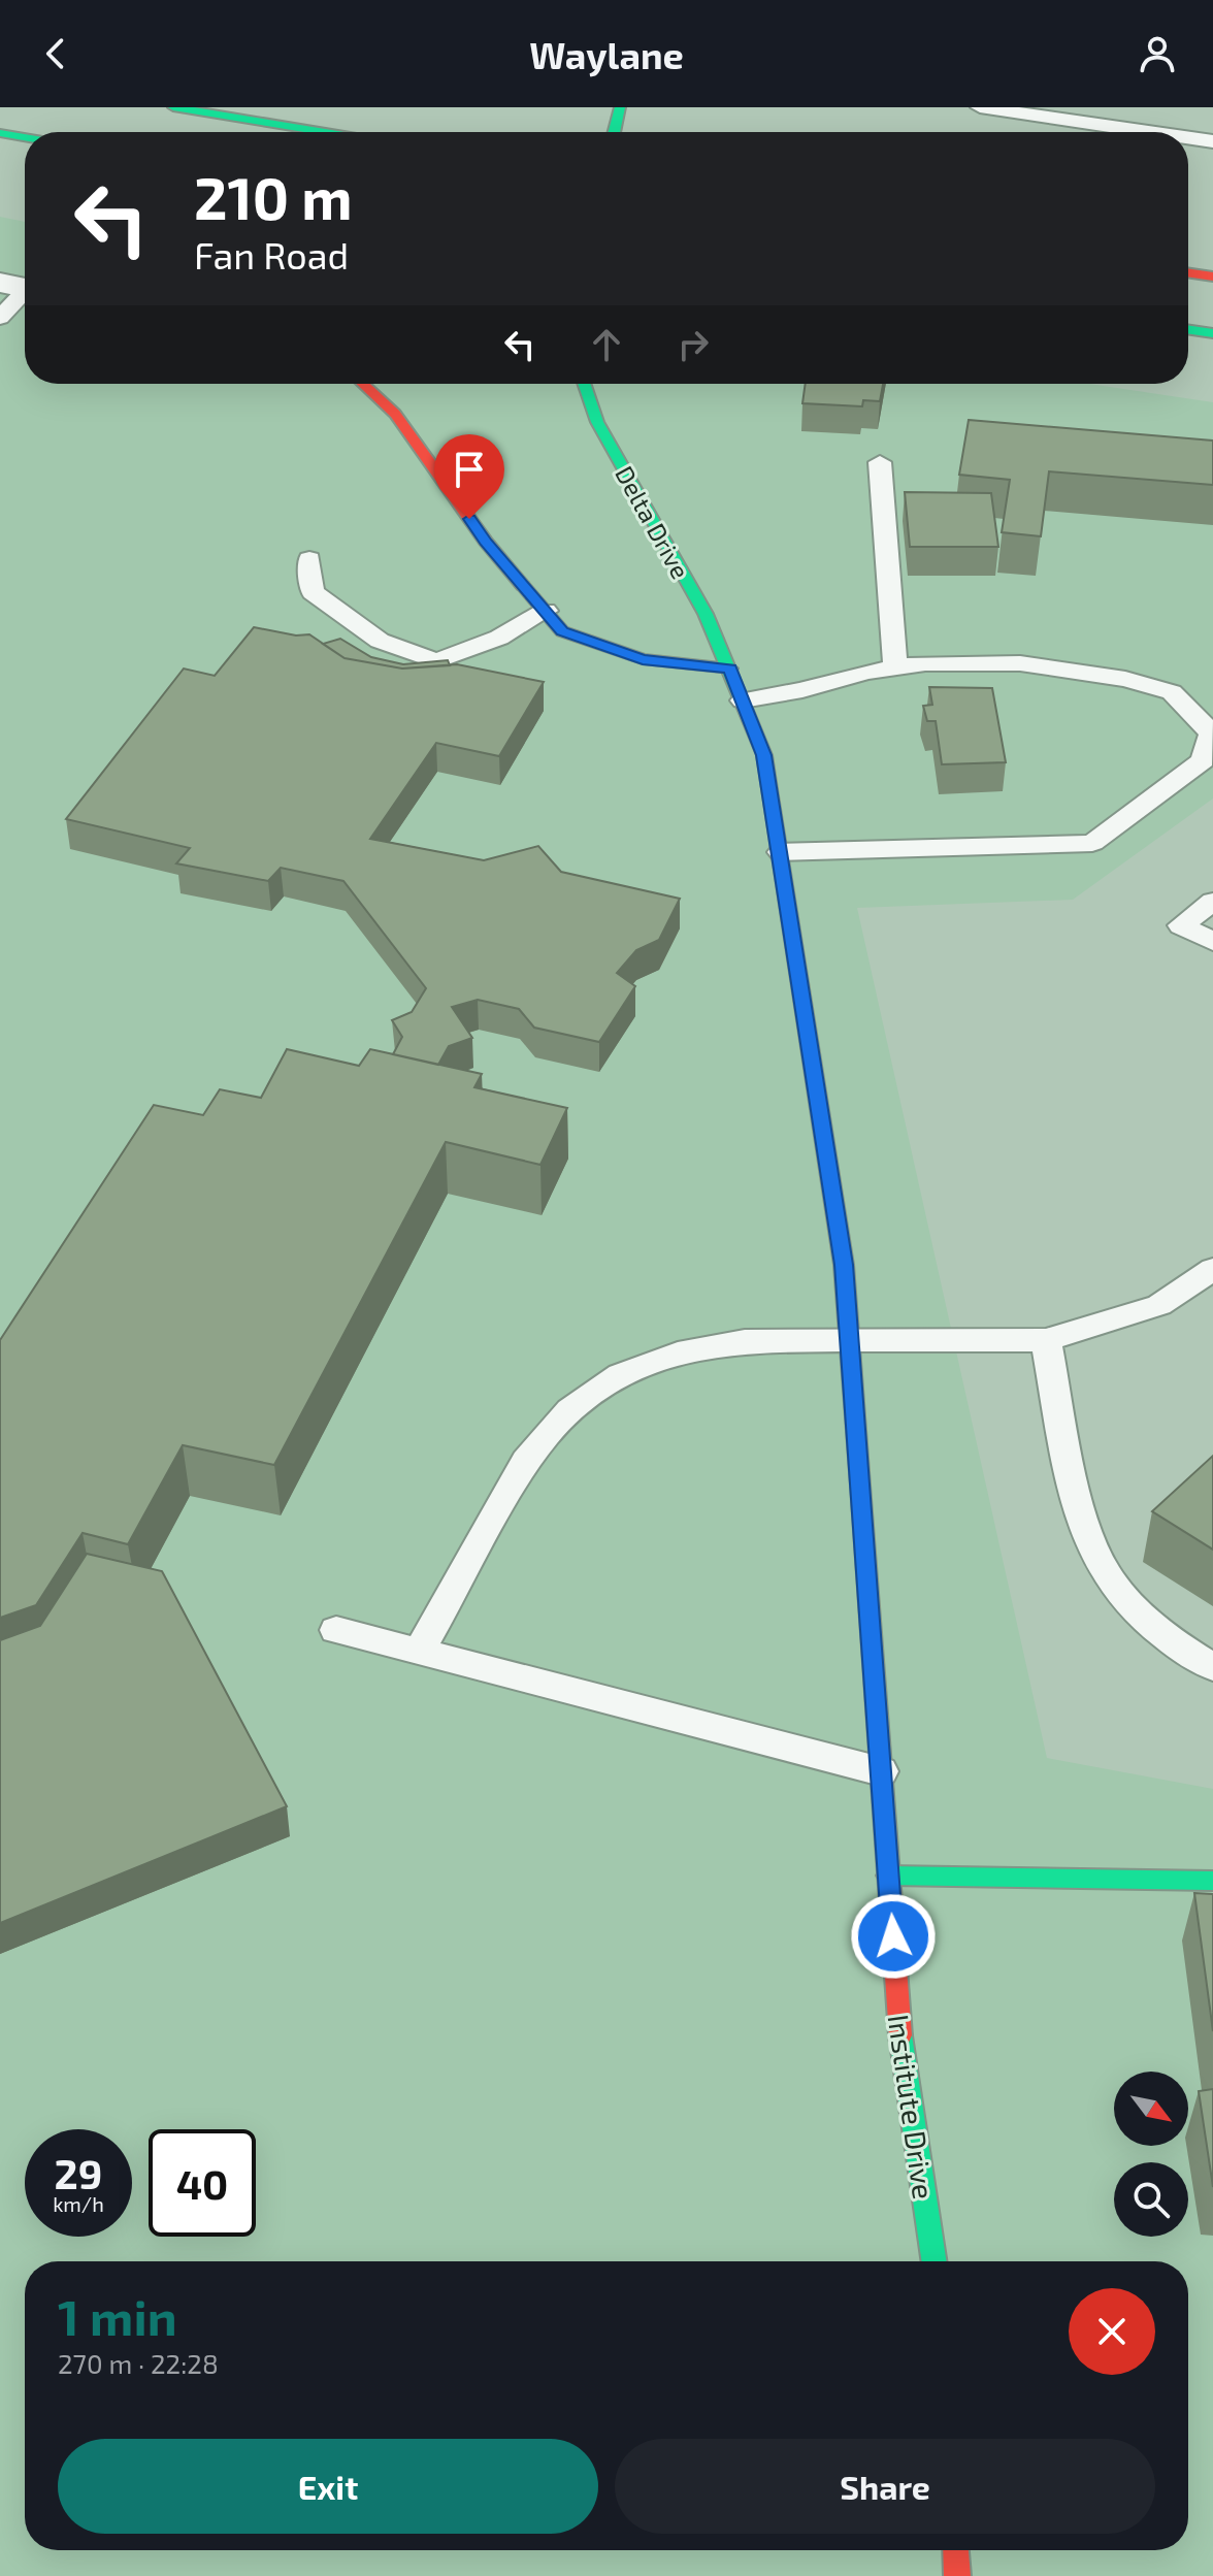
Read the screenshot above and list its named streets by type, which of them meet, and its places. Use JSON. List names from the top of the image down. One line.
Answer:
{"streets":{"main road":["Delta Drive","Institute Drive"]},"crossings":[["Delta Drive","Institute Drive"]],"north":"bottom right","page":{"header":"Waylane","turn":["210 m","Fan Road"],"speed":"29 km/h","limit":"40","heading":["1 min","270 m · 22:28"],"buttons":["Exit","Share"]}}
